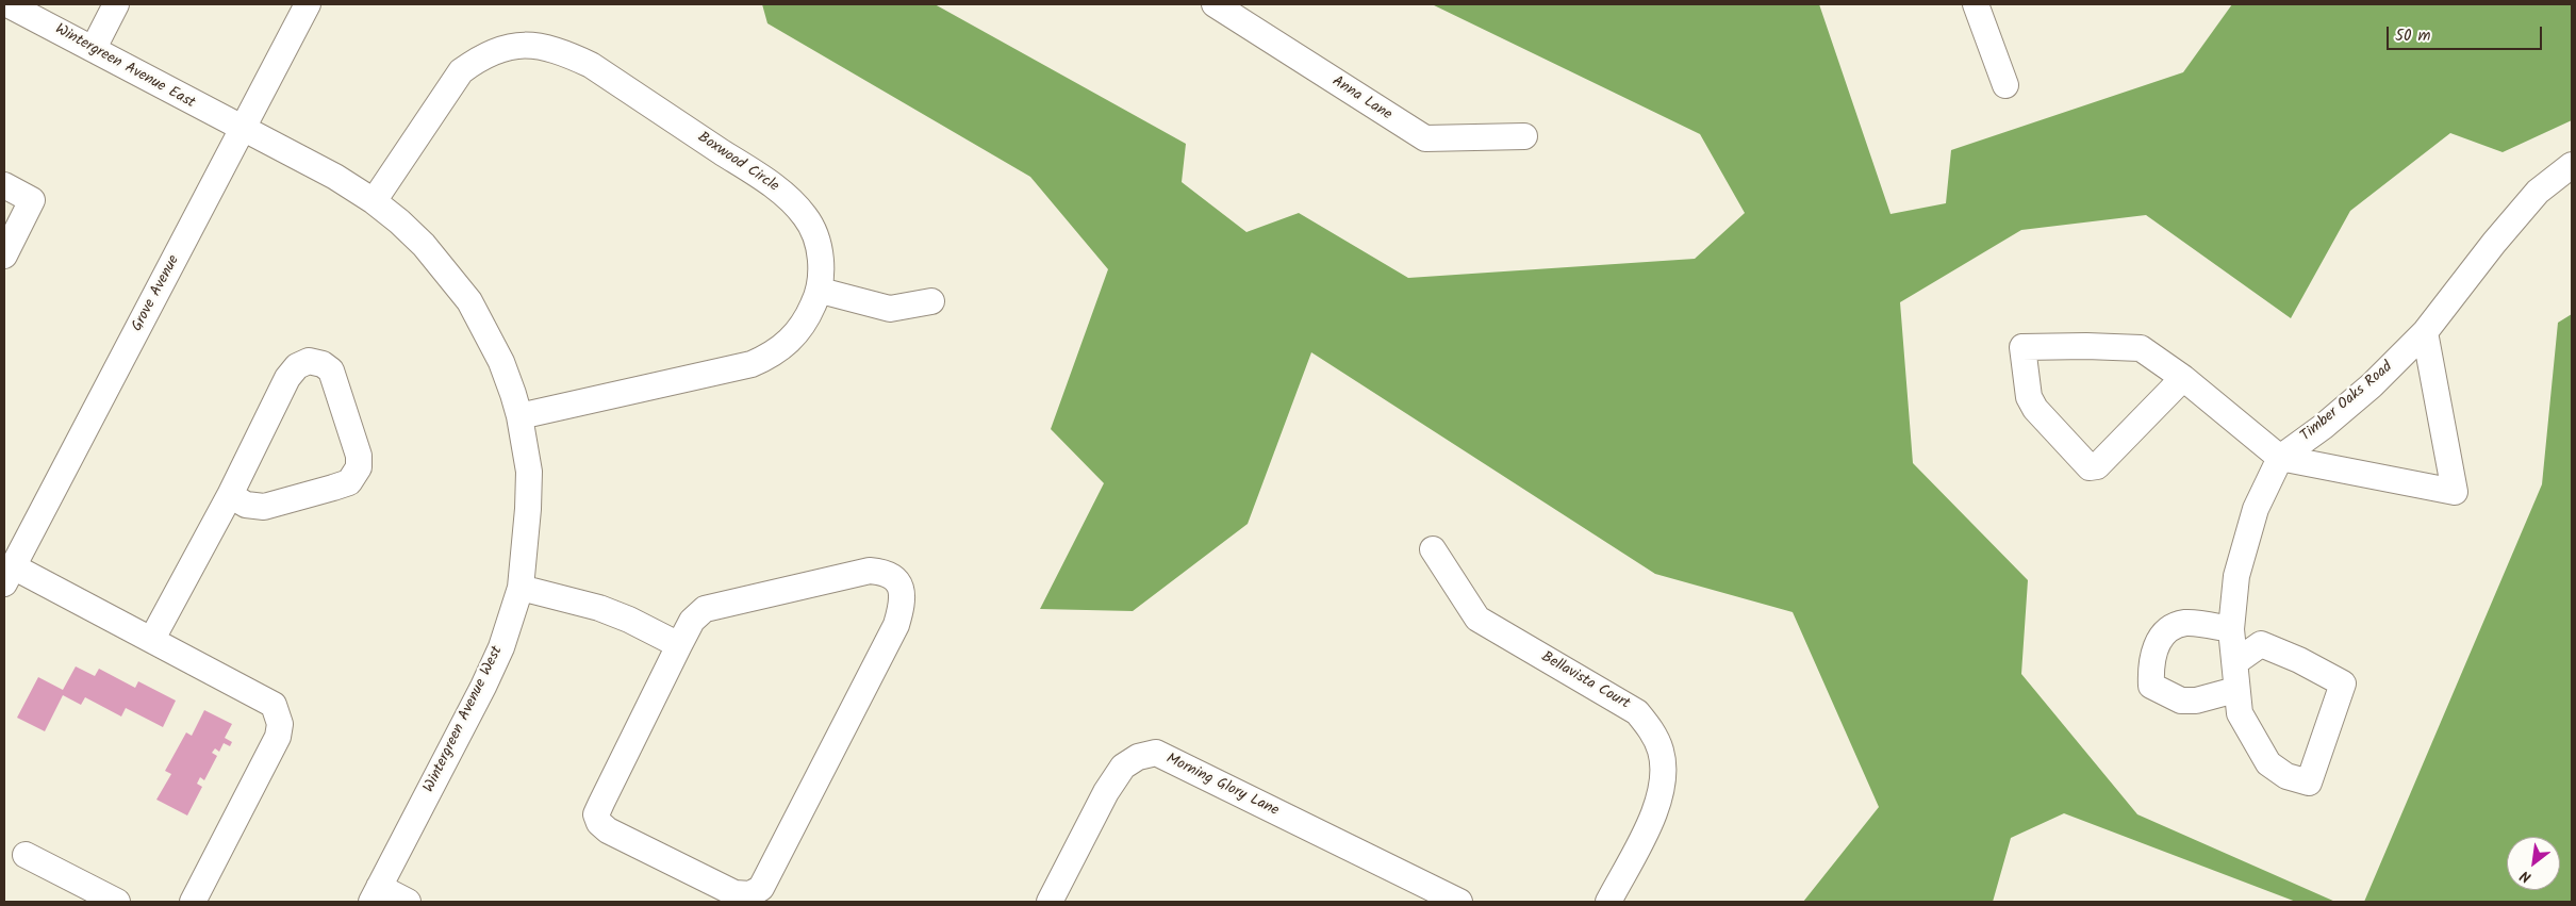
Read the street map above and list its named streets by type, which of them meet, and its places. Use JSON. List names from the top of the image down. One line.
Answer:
{"streets":{"street":["Wintergreen Avenue East","Anna Lane","Boxwood Circle","Grove Avenue","Timber Oaks Road","Bellavista Court","Wintergreen Avenue West","Morning Glory Lane"]},"crossings":[["Wintergreen Avenue East","Grove Avenue"],["Wintergreen Avenue East","Wintergreen Avenue West"],["Boxwood Circle","Wintergreen Avenue West"],["Grove Avenue","Wintergreen Avenue West"]],"scale_bar":"50 m","north":"bottom left"}
